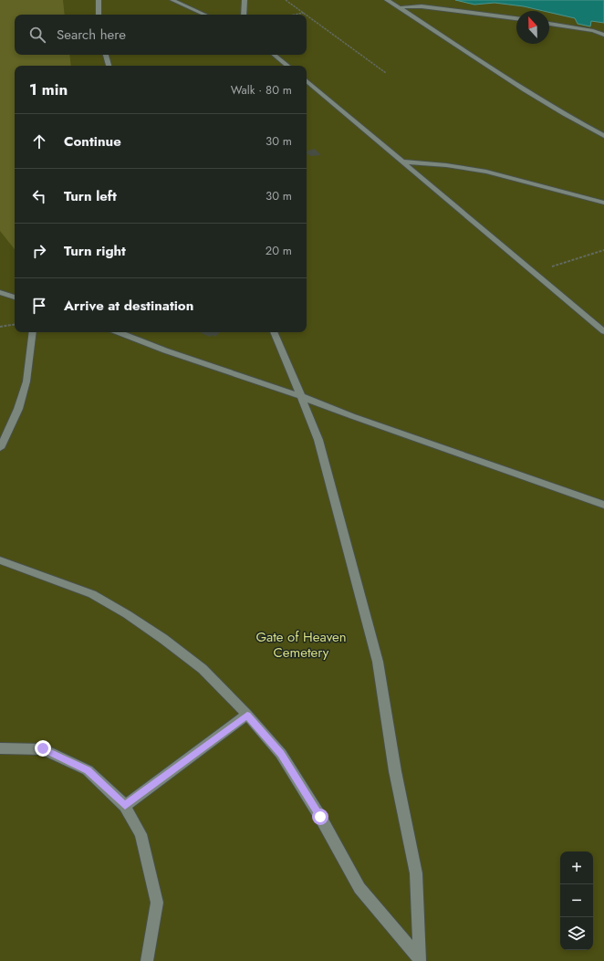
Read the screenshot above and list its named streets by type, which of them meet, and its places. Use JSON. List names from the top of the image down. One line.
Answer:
{"parks":["Gate of Heaven Cemetery"],"north":"top","page":{"search":"Search here","heading":["1 min","Walk · 80 m"],"list":[["Continue","30 m"],["Turn left","30 m"],["Turn right","20 m"],"Arrive at destination"],"map_buttons":["+","−"]}}
